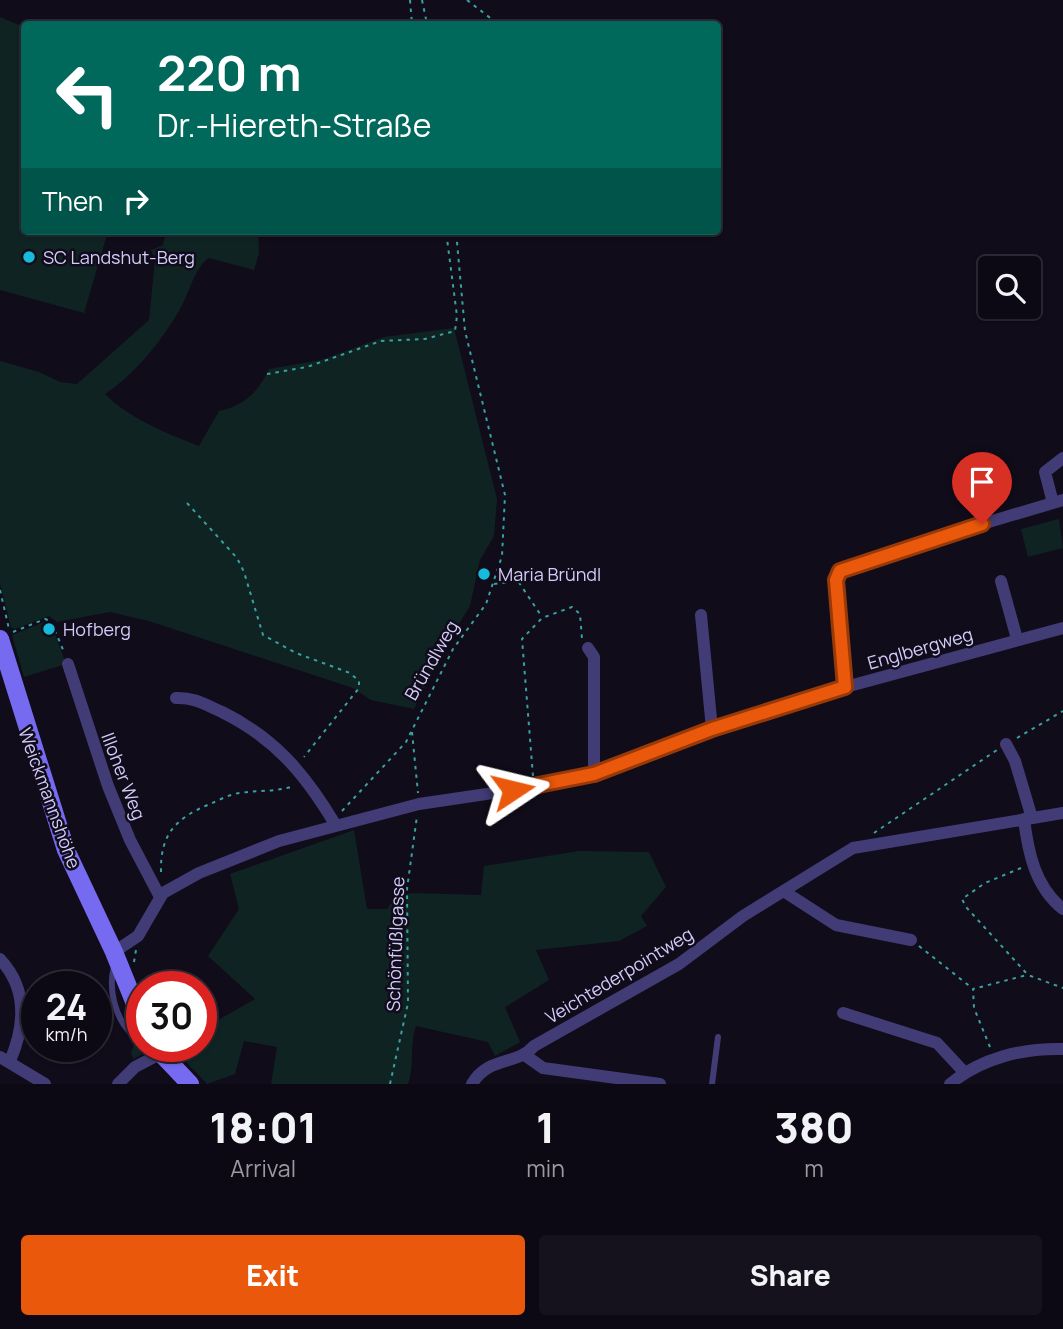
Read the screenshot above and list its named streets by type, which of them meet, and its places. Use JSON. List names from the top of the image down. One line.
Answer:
{"streets":{"street":["Englbergweg","Illoher Weg","Weickmannshöhe","Veichtederpointweg"],"path":["Bründlweg","Schönfüßlgasse"]},"crossings":[["Englbergweg","Bründlweg"],["Englbergweg","Schönfüßlgasse"],["Bründlweg","Schönfüßlgasse"]],"places":["SC Landshut-Berg","Maria Bründl","Hofberg"],"page":{"turn":["220 m","Dr.-Hiereth-Straße"],"then":"Then","speed":"24 km/h","limit":"30","eta":["18:01","Arrival","1","min","380","m"],"buttons":["Exit","Share"]}}
